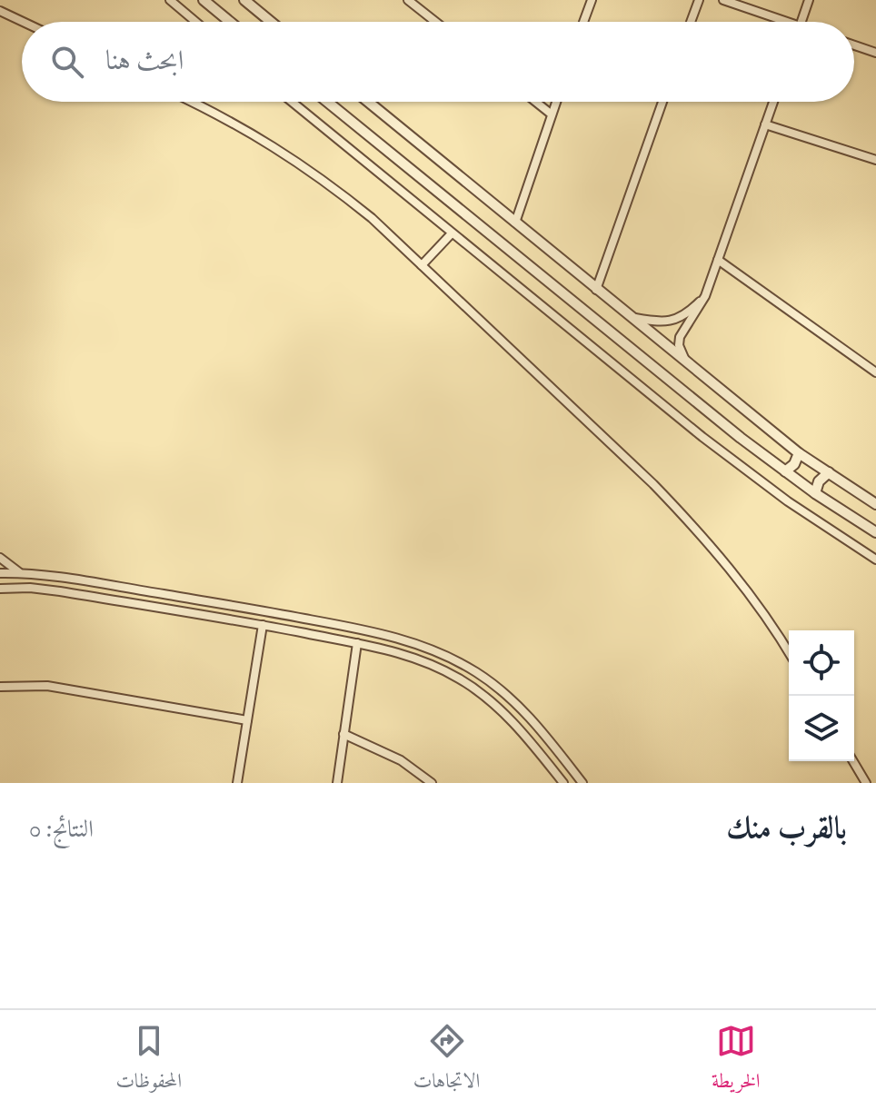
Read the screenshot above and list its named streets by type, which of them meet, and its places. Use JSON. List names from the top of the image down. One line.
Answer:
{"page":{"search":"ابحث هنا","heading":["بالقرب منك","النتائج: 0"],"nav":["الخريطة","الاتجاهات","المحفوظات"]}}
